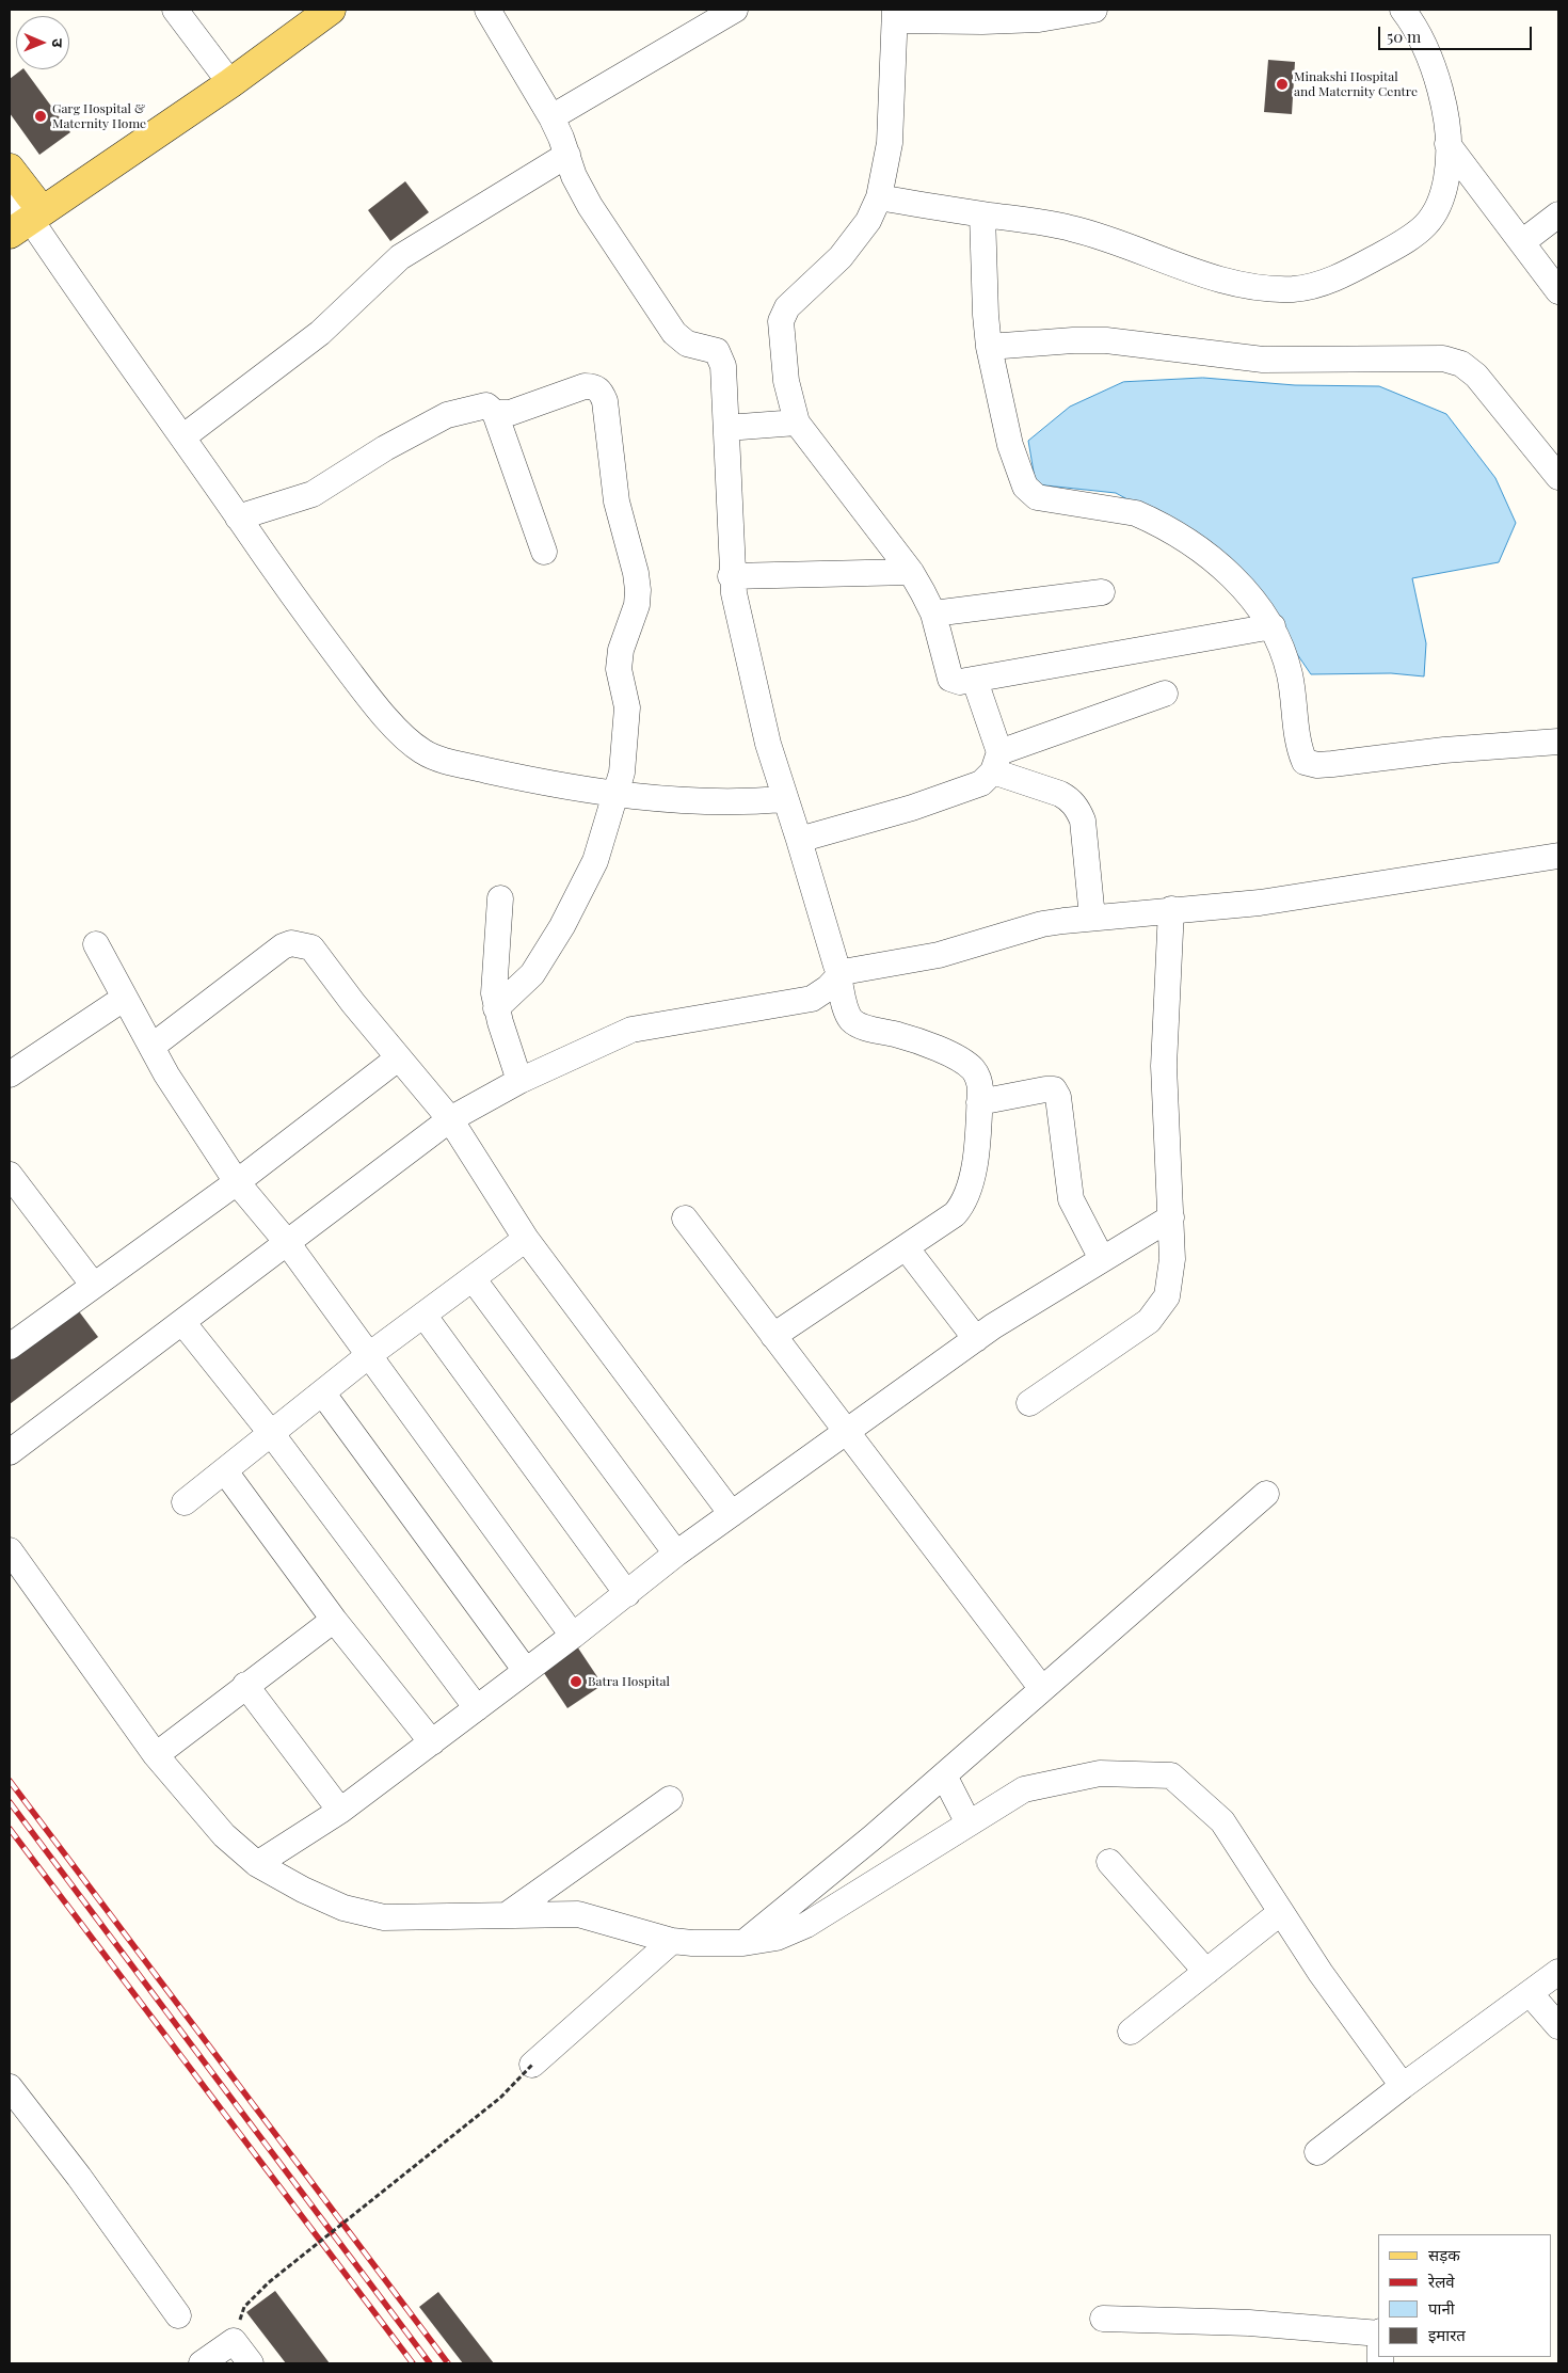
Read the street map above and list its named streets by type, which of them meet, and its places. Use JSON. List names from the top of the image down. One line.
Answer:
{"places":["Minakshi Hospital and Maternity Centre","Garg Hospital & Maternity Home","Batra Hospital"],"legend":["सड़क","रेलवे","पानी","इमारत"],"scale_bar":"50 m","north":"right"}
